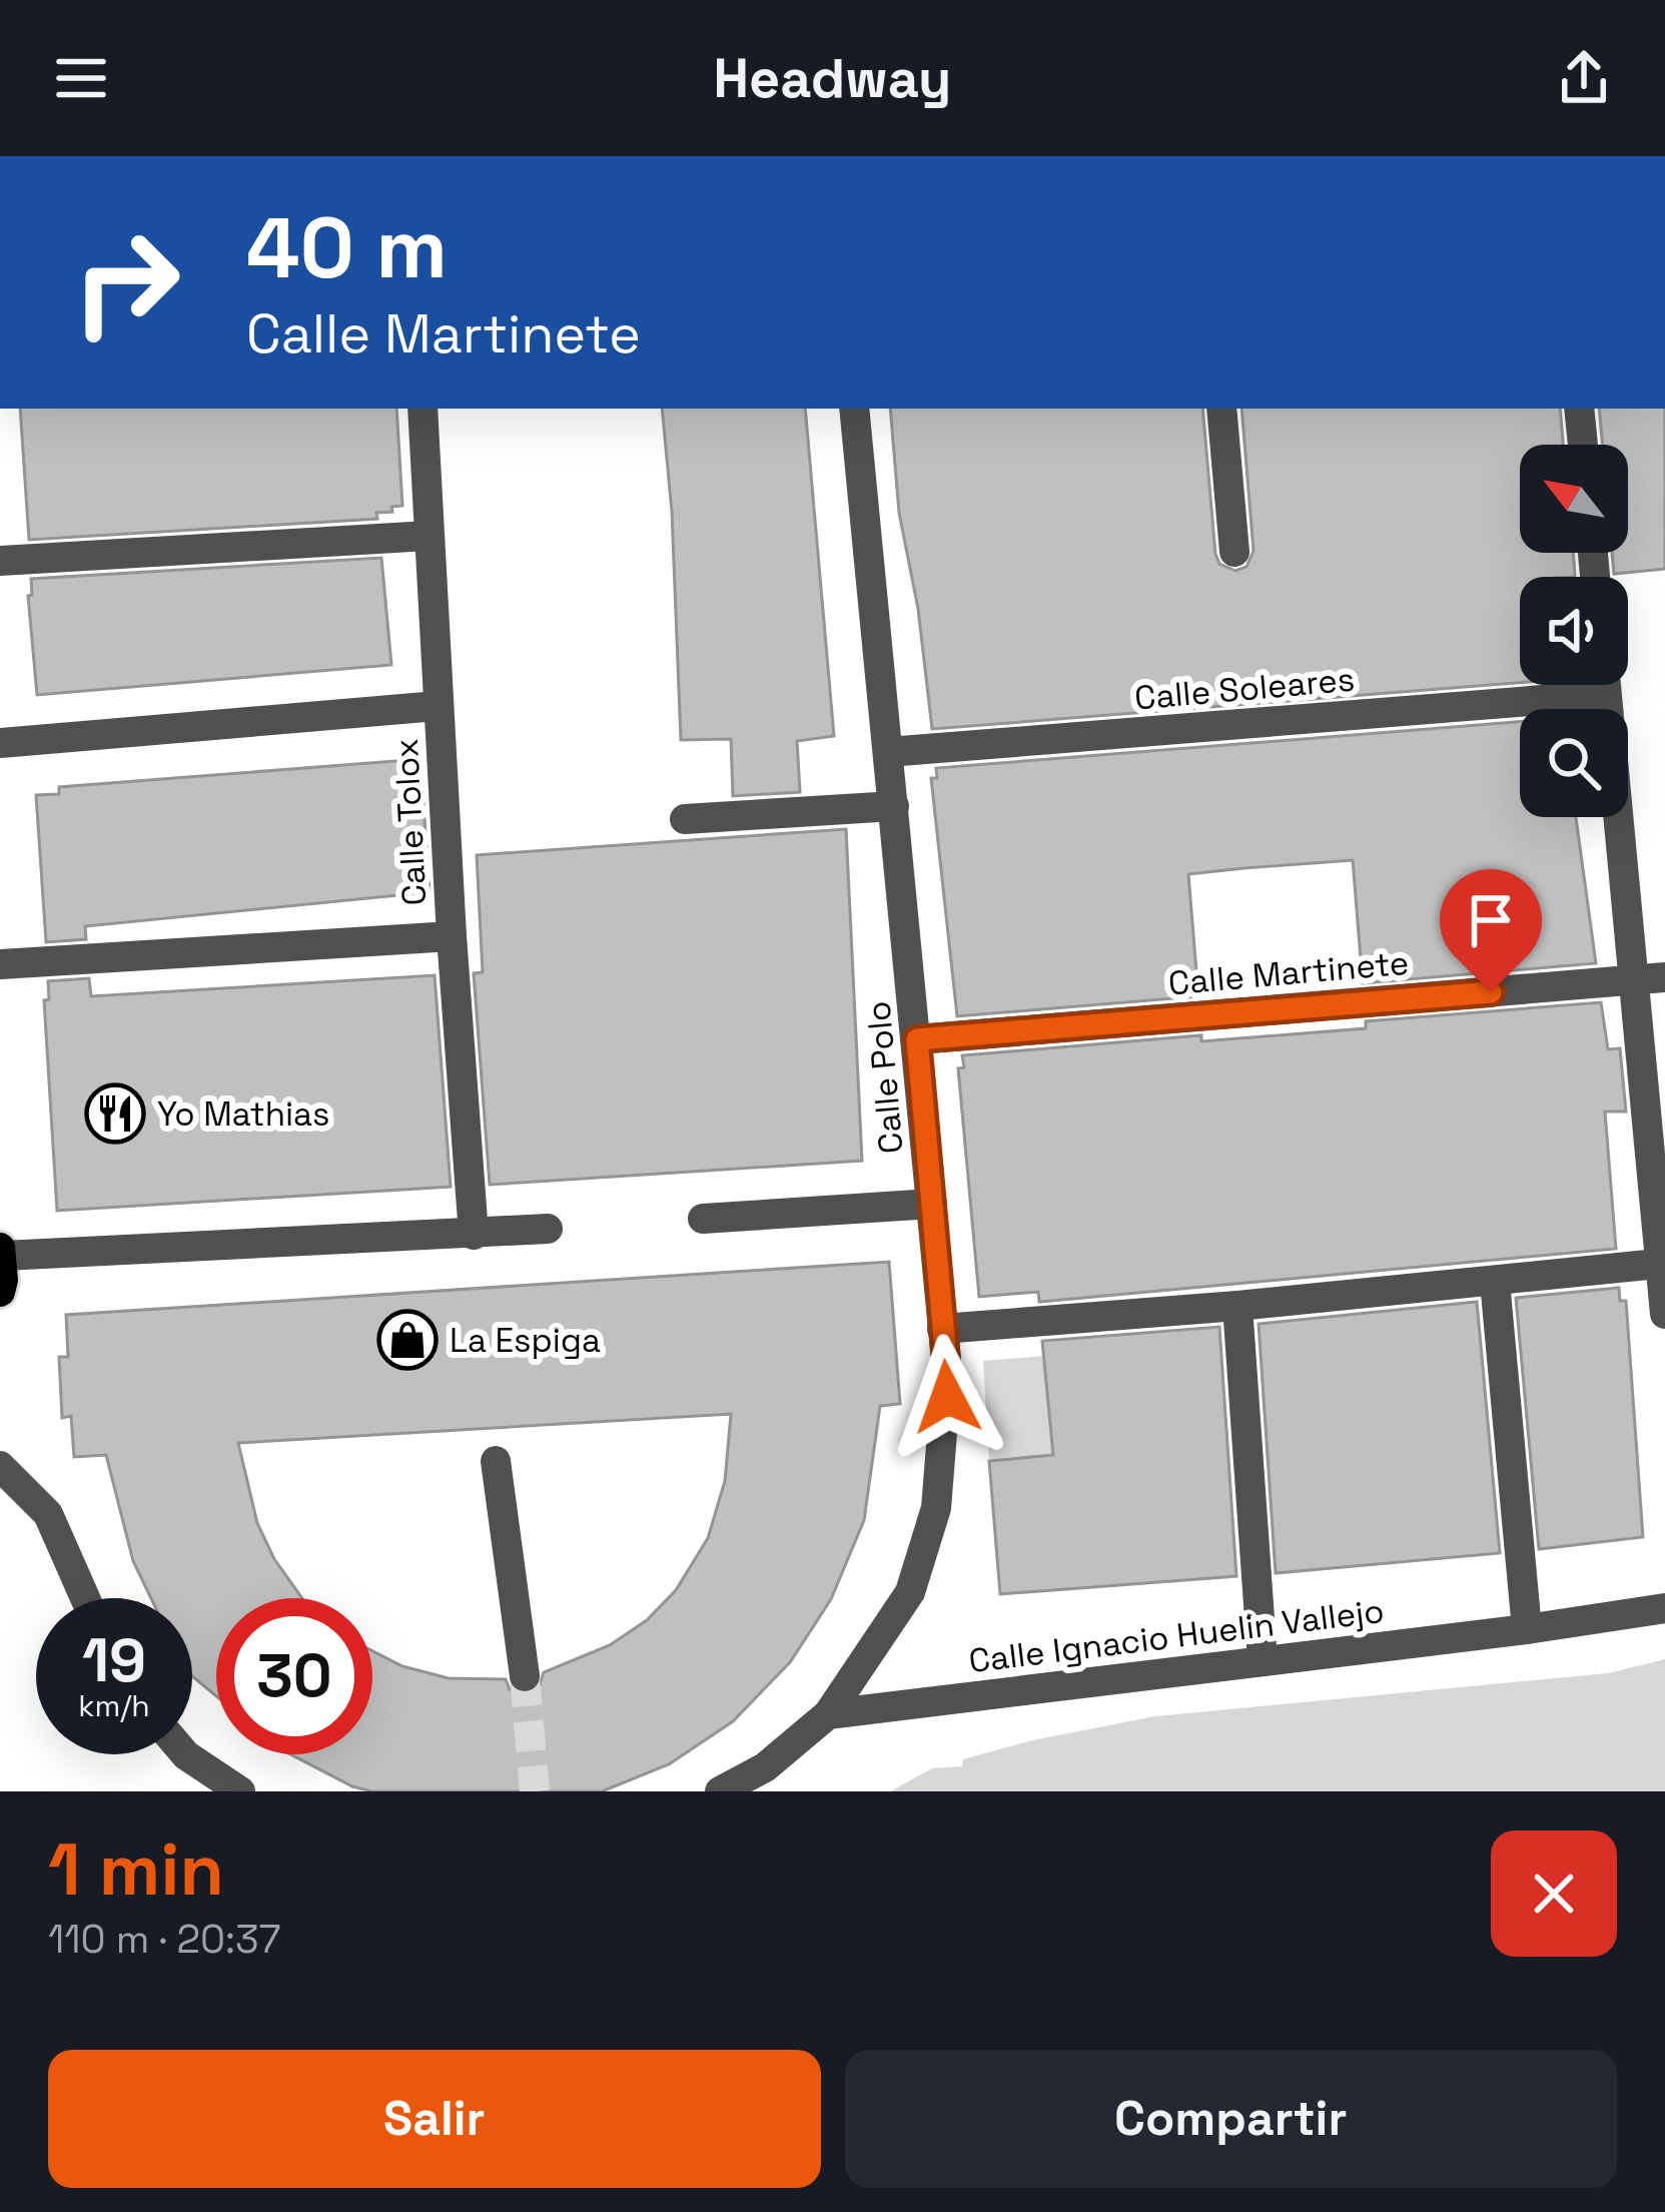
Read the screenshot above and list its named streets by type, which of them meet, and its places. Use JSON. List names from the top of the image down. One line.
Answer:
{"streets":{"street":["Calle Soleares","Calle Tolox","Calle Martinete","Calle Polo","Calle Ignacio Huelin Vallejo"]},"crossings":[["Calle Soleares","Calle Polo"],["Calle Martinete","Calle Polo"],["Calle Polo","Calle Ignacio Huelin Vallejo"]],"places":{"restaurant":["Yo Mathias"],"shop":["La Espiga"]},"north":"top left","page":{"header":"Headway","turn":["40 m","Calle Martinete"],"speed":"19 km/h","limit":"30","heading":["1 min","110 m · 20:37"],"buttons":["Salir","Compartir"]}}
